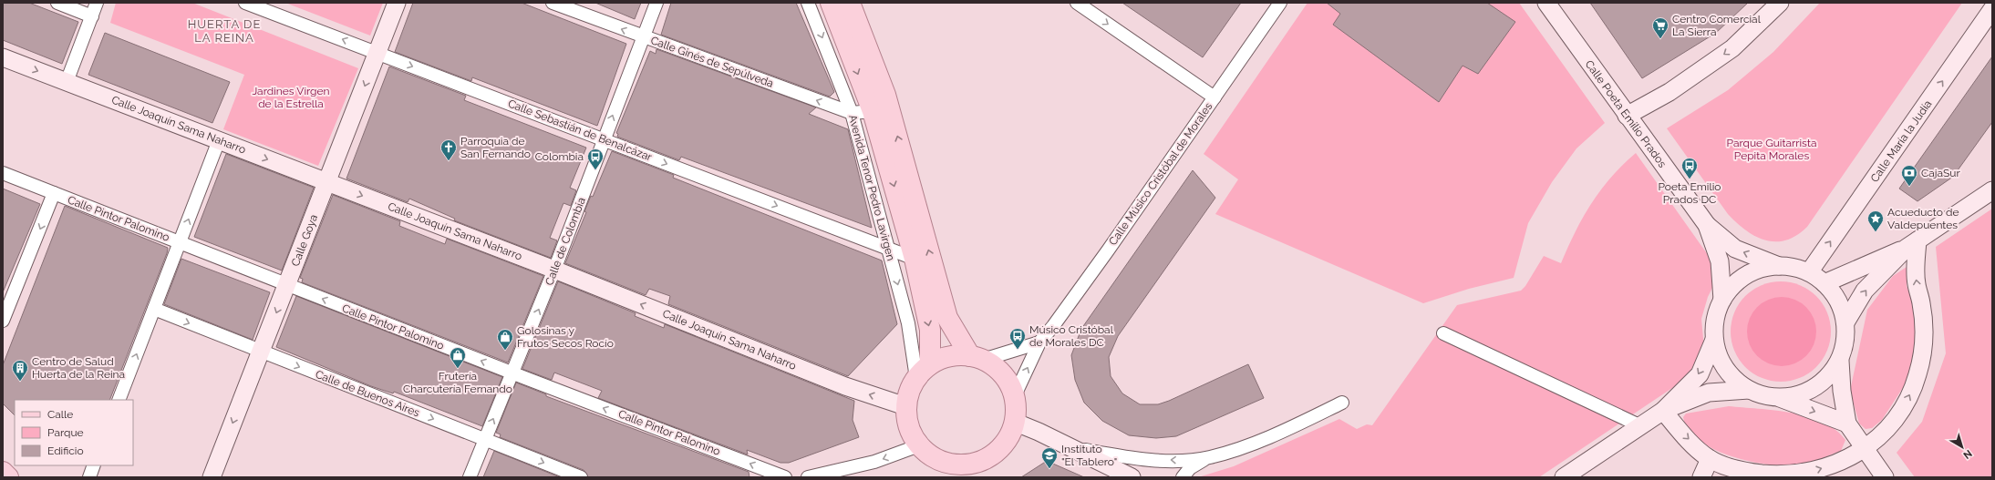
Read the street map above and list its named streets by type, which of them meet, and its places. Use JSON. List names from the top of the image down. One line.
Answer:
{"streets":{"main road":["Avenida Tenor Pedro Lavirgen"],"street":["Calle Ginés de Sepúlveda","Calle Poeta Emilio Prados","Calle Joaquín Sama Naharro","Calle Sebastián de Benalcázar","Calle María la Judía","Calle Músico Cristóbal de Morales","Calle Pintor Palomino","Calle Goya","Calle de Colombia","Calle de Buenos Aires"]},"crossings":[["Calle Ginés de Sepúlveda","Avenida Tenor Pedro Lavirgen"],["Calle Ginés de Sepúlveda","Calle de Colombia"],["Calle Joaquín Sama Naharro","Calle Músico Cristóbal de Morales"],["Calle Joaquín Sama Naharro","Avenida Tenor Pedro Lavirgen"],["Calle Joaquín Sama Naharro","Calle Goya"],["Calle Joaquín Sama Naharro","Calle de Colombia"],["Calle Sebastián de Benalcázar","Avenida Tenor Pedro Lavirgen"],["Calle Sebastián de Benalcázar","Calle Goya"],["Calle Sebastián de Benalcázar","Calle de Colombia"],["Calle Músico Cristóbal de Morales","Avenida Tenor Pedro Lavirgen"],["Calle Pintor Palomino","Calle Goya"],["Calle Pintor Palomino","Calle de Colombia"],["Calle Goya","Calle de Buenos Aires"],["Calle de Colombia","Calle de Buenos Aires"]],"one_way":["Calle Ginés de Sepúlveda","Avenida Tenor Pedro Lavirgen","Calle Pintor Palomino","Calle de Colombia","Calle de Buenos Aires"],"districts":["HUERTA DE LA REINA"],"parks":["Jardines Virgen de la Estrella","Parque Guitarrista Pepita Morales"],"places":{"supermarket":["Centro Comercial La Sierra"],"church":["Parroquia de San Fernando"],"bus stop":["Colombia","Poeta Emilio Prados DC","Músico Cristóbal de Morales DC"],"bank":["CajaSur"],"place":["Acueducto de Valdepuentes"],"shop":["Golosinas y Frutos Secos Rocío","Frutería Charcutería Fernando"],"building":["Centro de Salud Huerta de la Reina"],"school or university":["Instituto \"El Tablero\""]},"legend":["Calle","Parque","Edificio"],"north":"bottom right"}
